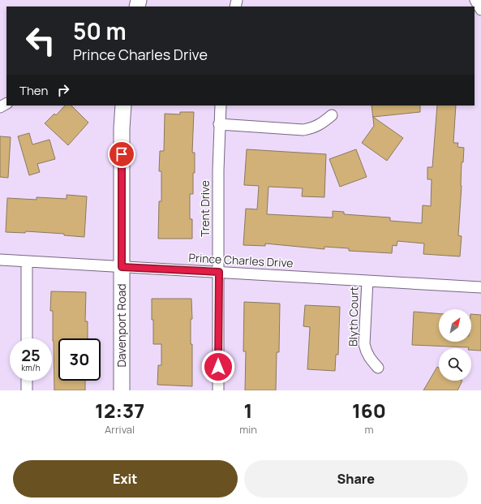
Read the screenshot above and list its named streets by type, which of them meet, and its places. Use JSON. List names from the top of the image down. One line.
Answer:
{"streets":{"street":["Trent Drive","Prince Charles Drive","Blyth Court","Davenport Road"]},"crossings":[["Trent Drive","Prince Charles Drive"],["Prince Charles Drive","Blyth Court"],["Prince Charles Drive","Davenport Road"]],"north":"top right","page":{"turn":["50 m","Prince Charles Drive"],"then":"Then","speed":"25 km/h","limit":"30","eta":["12:37","Arrival","1","min","160","m"],"buttons":["Exit","Share"]}}
